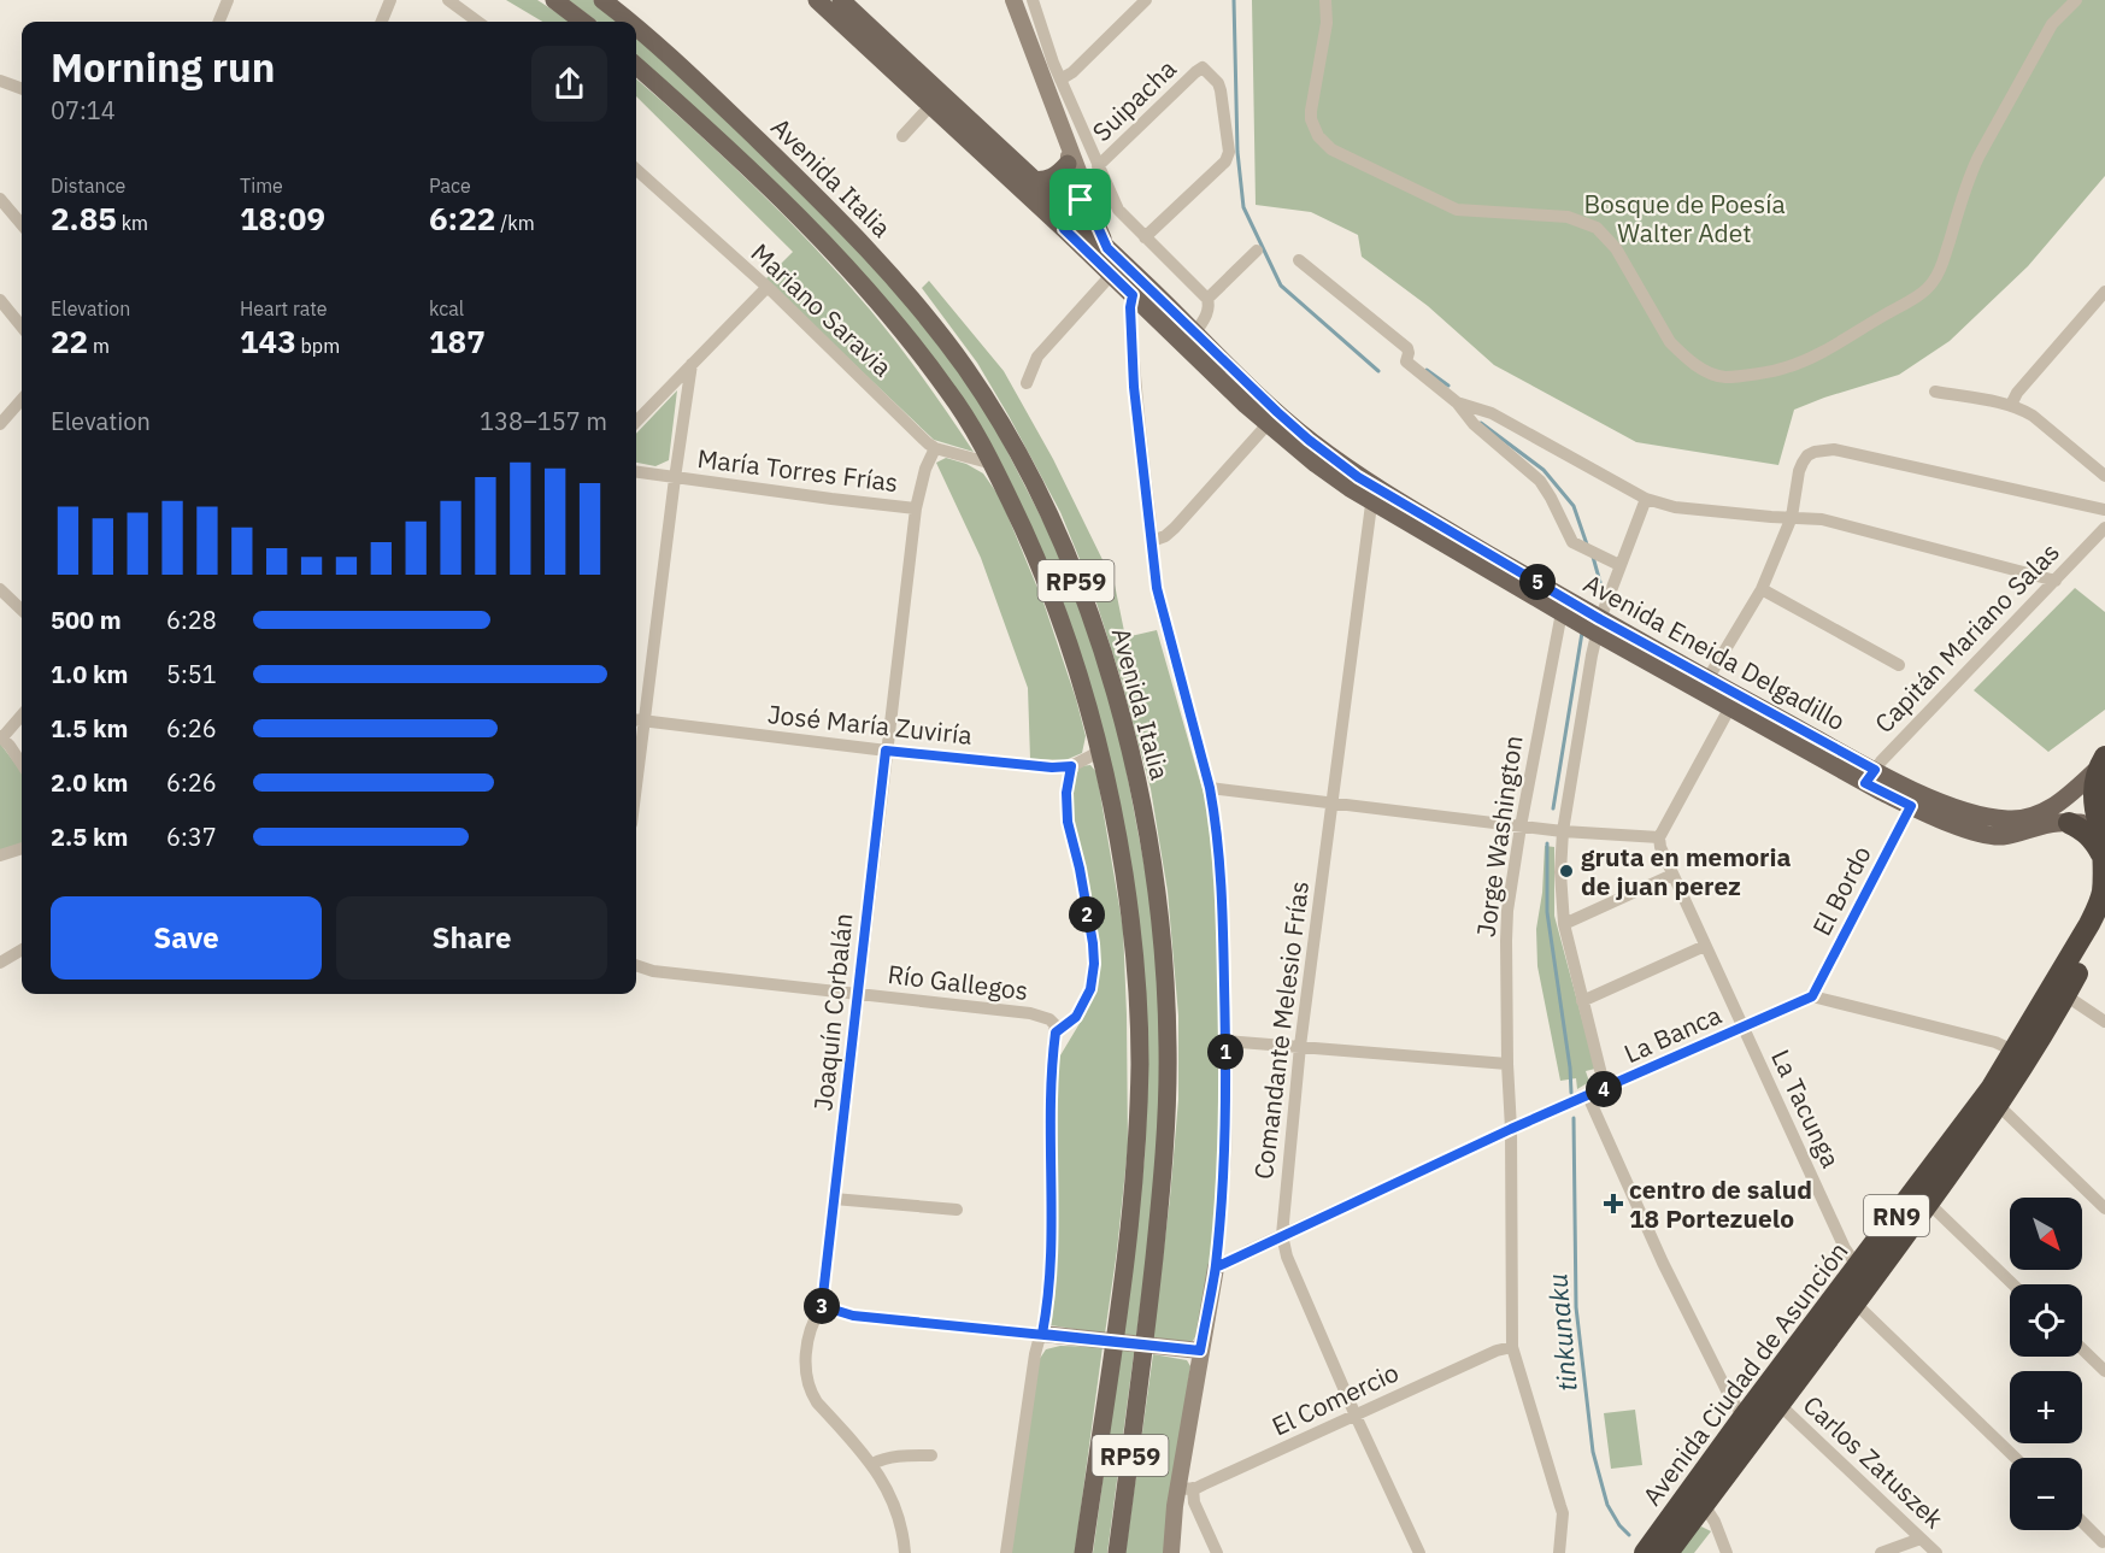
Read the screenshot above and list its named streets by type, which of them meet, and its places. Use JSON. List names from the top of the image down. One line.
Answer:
{"streets":{"highway":["RN9","Avenida Ciudad de Asunción"],"main road":["Avenida Italia","RP59","Avenida Eneida Delgadillo"],"street":["Suipacha","Mariano Saravia","María Torres Frías","Capitán Mariano Salas","José María Zuviría","Jorge Washington","El Bordo","Río Gallegos","Joaquín Corbalán","Comandante Melesio Frías","La Banca","La Tacunga","El Comercio","Carlos Zatuszek"]},"crossings":[["Avenida Italia","Mariano Saravia"],["Avenida Italia","José María Zuviría"],["Mariano Saravia","Joaquín Corbalán"],["María Torres Frías","Joaquín Corbalán"],["Capitán Mariano Salas","Avenida Eneida Delgadillo"],["Avenida Eneida Delgadillo","Jorge Washington"],["Avenida Eneida Delgadillo","El Bordo"],["Avenida Eneida Delgadillo","Comandante Melesio Frías"],["Avenida Eneida Delgadillo","RN9"],["José María Zuviría","Joaquín Corbalán"],["Jorge Washington","La Banca"],["Jorge Washington","El Comercio"],["El Bordo","La Banca"],["Río Gallegos","Joaquín Corbalán"],["Comandante Melesio Frías","La Banca"],["Comandante Melesio Frías","El Comercio"],["La Banca","La Tacunga"],["La Tacunga","Avenida Ciudad de Asunción"],["RN9","Avenida Ciudad de Asunción"],["Avenida Ciudad de Asunción","Carlos Zatuszek"]],"water":["tinkunaku"],"parks":["Bosque de Poesía Walter Adet"],"places":{"other":["gruta en memoria de juan perez"],"health":["centro de salud 18 Portezuelo"]},"north":"bottom right","page":{"heading":["Morning run","07:14"],"stats":[["Distance","2.85 km"],["Time","18:09"],["Pace","6:22 /km"],["Elevation","22 m"],["Heart rate","143 bpm"],["kcal","187"]],"chart":["Elevation","138–157 m"],"pins":["5","2","1","4","3"],"list":[{"name":"500 m","note":"6:28"},{"name":"1.0 km","note":"5:51"},{"name":"1.5 km","note":"6:26"},{"name":"2.0 km","note":"6:26"},{"name":"2.5 km","note":"6:37"}],"buttons":["Save","Share"],"map_buttons":["+","−"]}}
